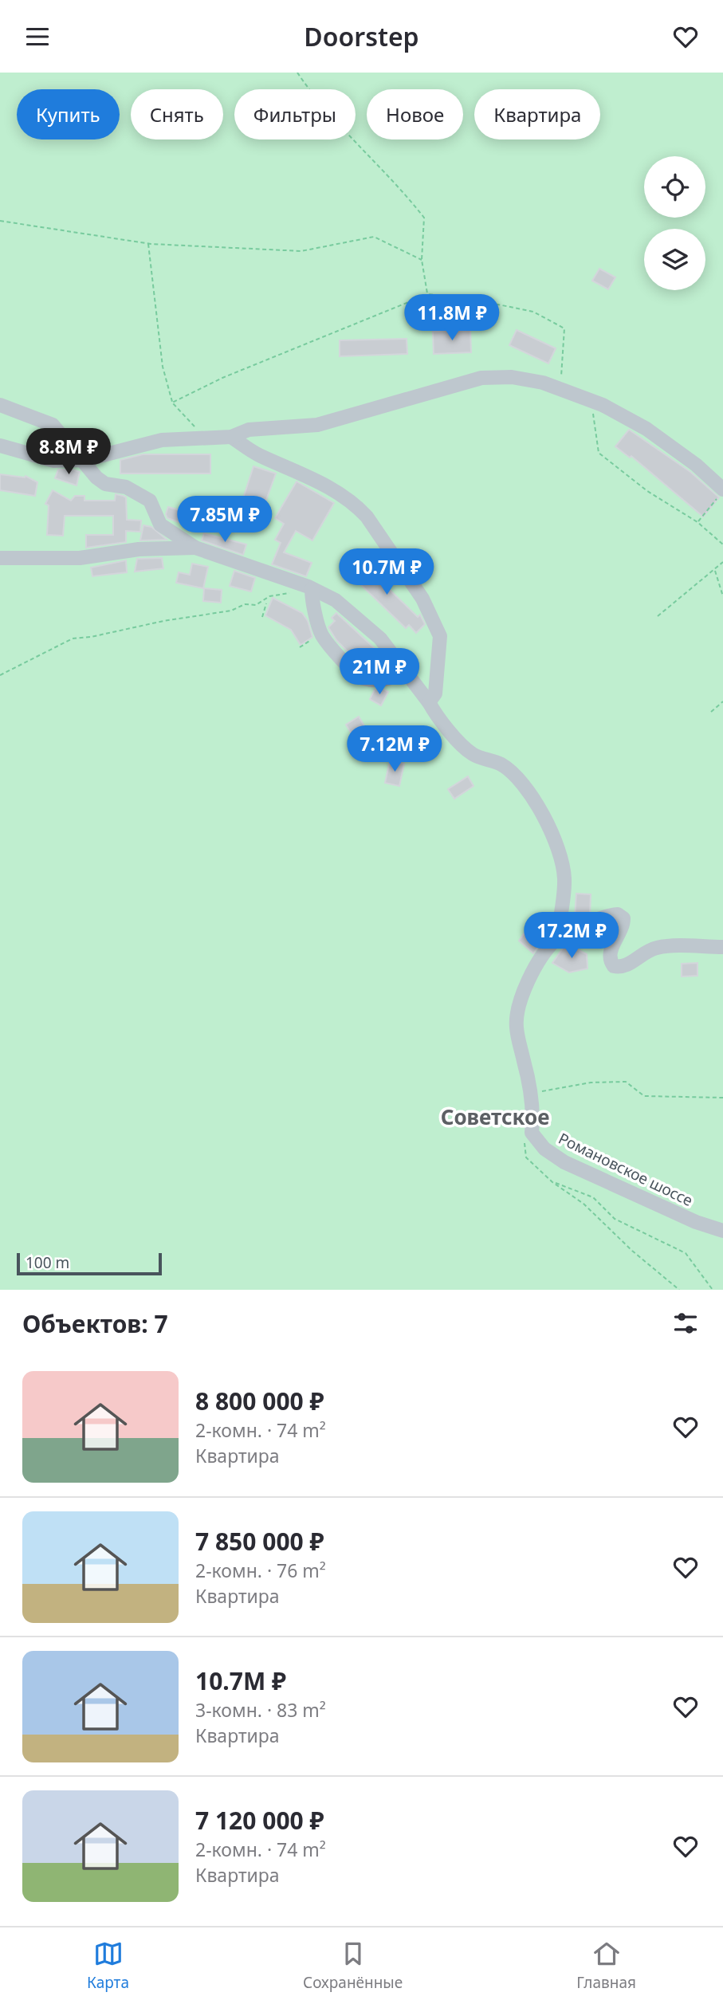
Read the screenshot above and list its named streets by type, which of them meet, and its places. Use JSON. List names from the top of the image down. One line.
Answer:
{"streets":{"street":["Романовское шоссе"]},"districts":["Советское"],"scale_bar":"100 m","page":{"header":"Doorstep","chip":["Купить","Снять","Фильтры","Новое","Квартира"],"price":["11.8M ₽","8.8M ₽","7.85M ₽","10.7M ₽","21M ₽","7.12M ₽","17.2M ₽"],"scale":"100 m","heading":"Объектов: 7","list":[{"name":"8 800 000 ₽","note":"2-комн. · 74 m² · Квартира"},{"name":"7 850 000 ₽","note":"2-комн. · 76 m² · Квартира"},{"name":"10.7M ₽","note":"3-комн. · 83 m² · Квартира"},{"name":"7 120 000 ₽","note":"2-комн. · 74 m² · Квартира"}],"tabs":["Карта","Сохранённые","Главная"]}}
